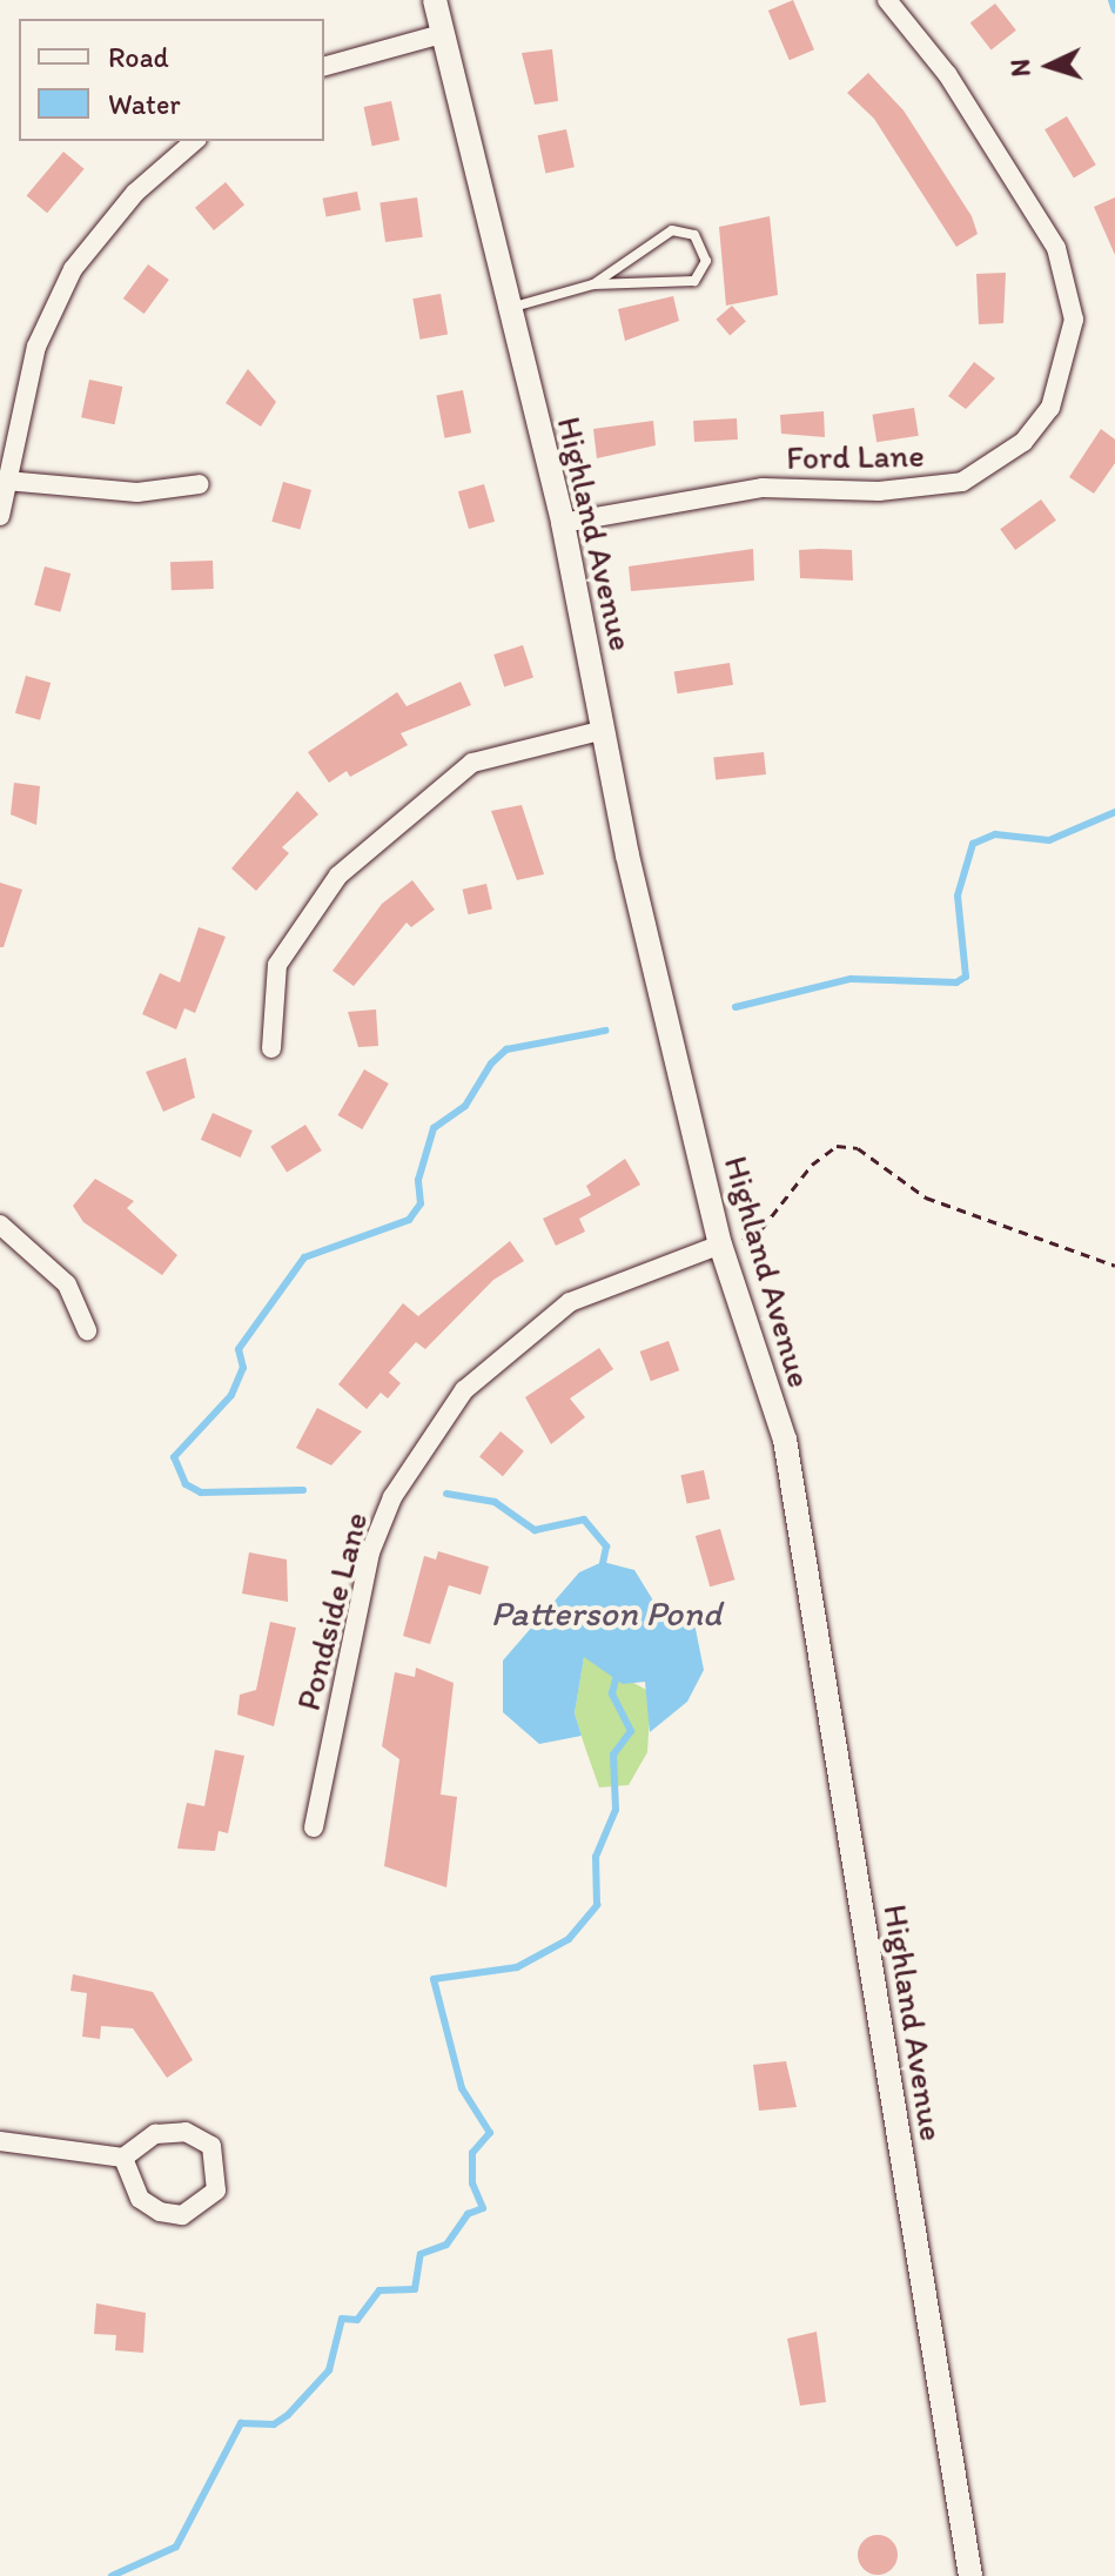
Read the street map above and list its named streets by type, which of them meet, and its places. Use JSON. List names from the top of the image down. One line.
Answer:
{"streets":{"street":["Ford Lane","Highland Avenue","Pondside Lane"]},"crossings":[["Ford Lane","Highland Avenue"],["Highland Avenue","Pondside Lane"]],"water":["Patterson Pond"],"legend":["Road","Water"],"north":"left"}
